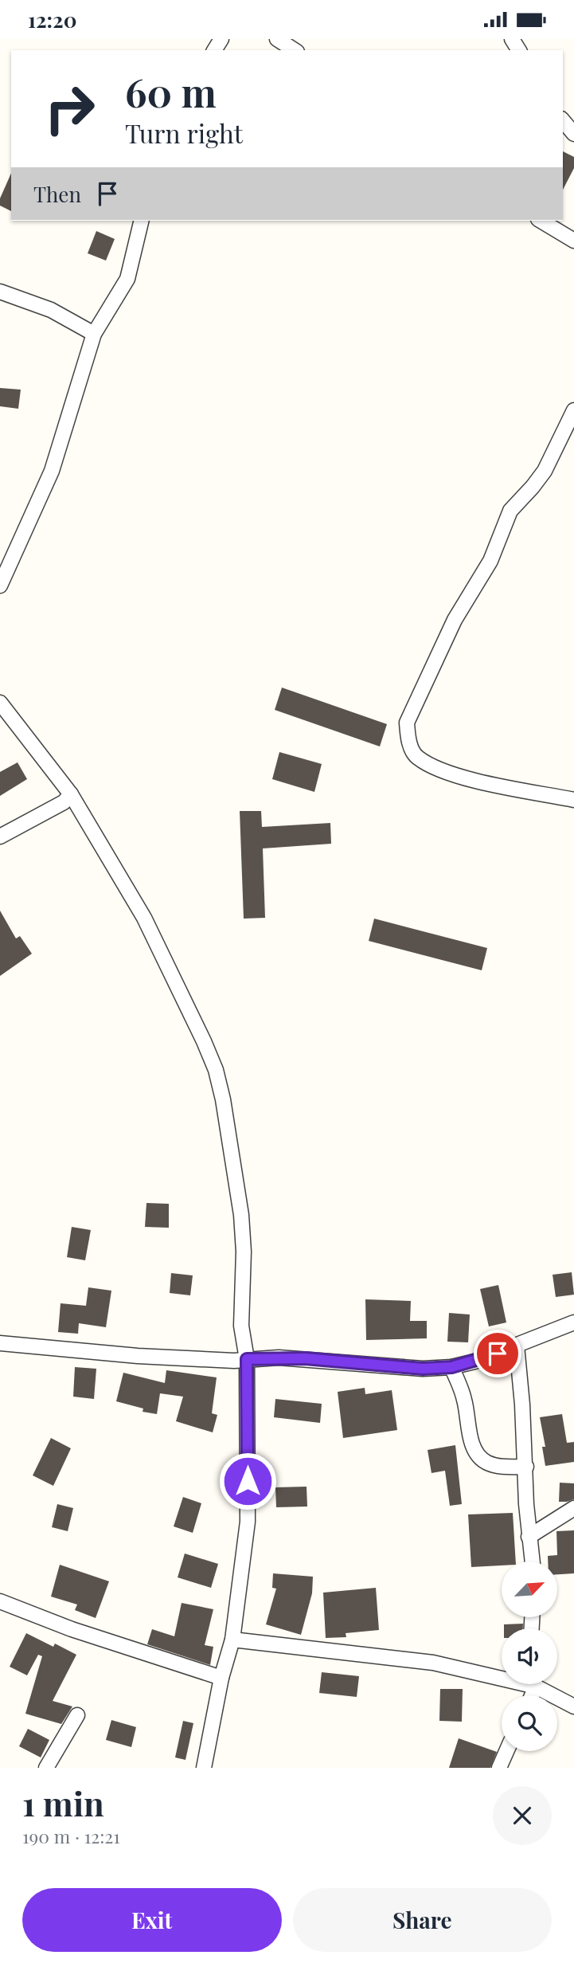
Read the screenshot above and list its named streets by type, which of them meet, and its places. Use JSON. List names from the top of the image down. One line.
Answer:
{"north":"top right","page":{"status":"12:20","turn":["60 m","Turn right"],"then":"Then","heading":["1 min","190 m · 12:21"],"buttons":["Exit","Share"]}}
